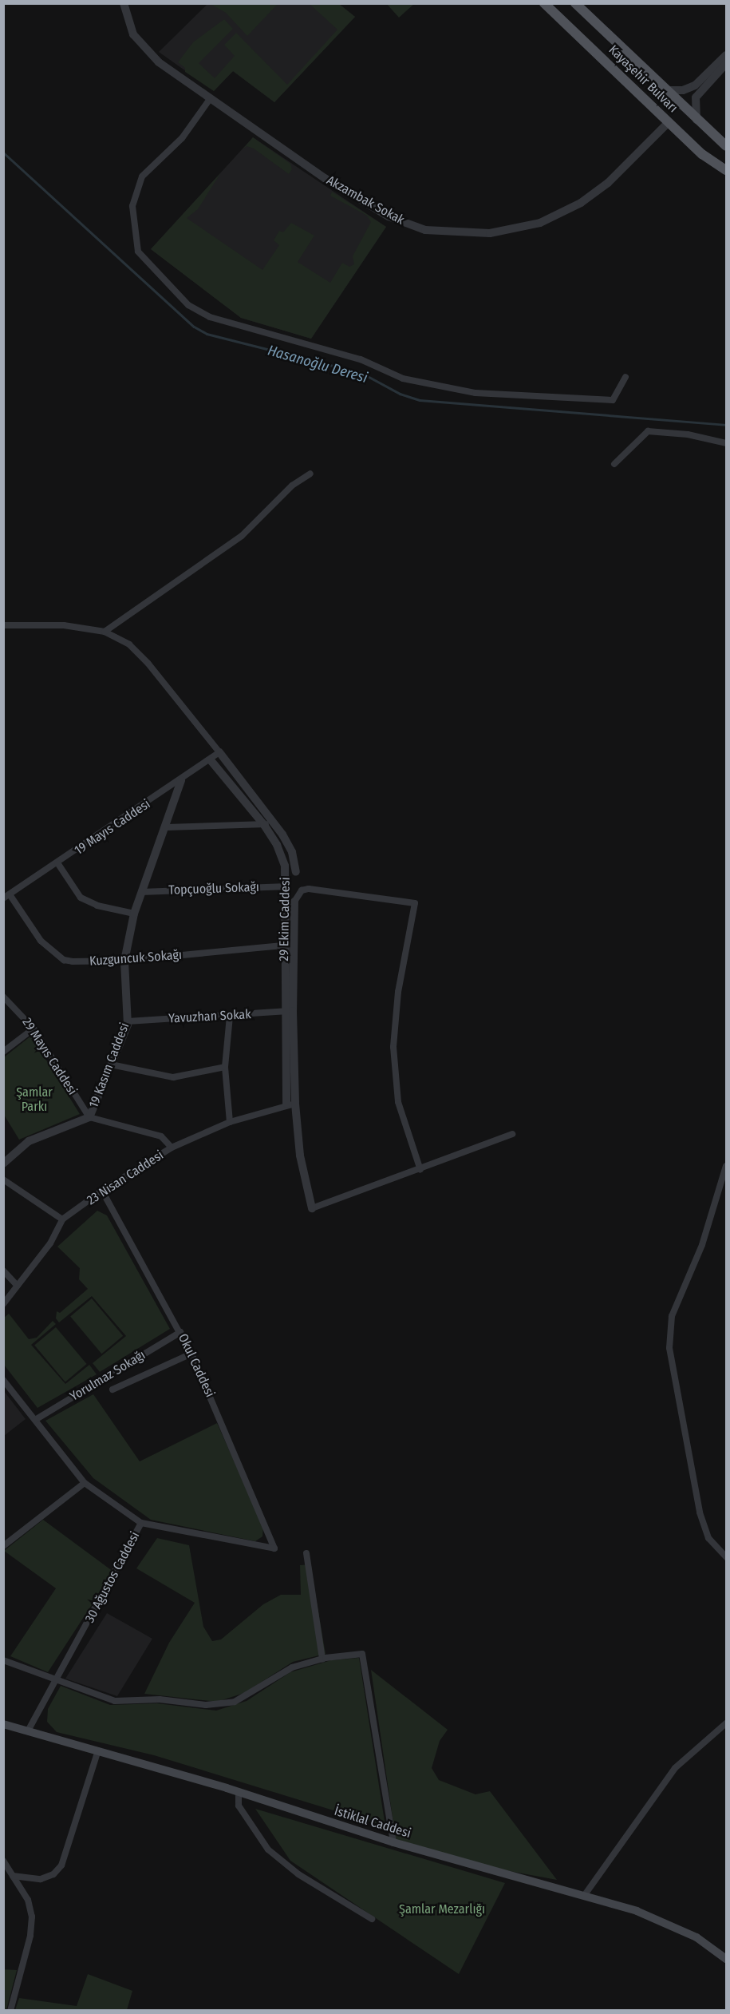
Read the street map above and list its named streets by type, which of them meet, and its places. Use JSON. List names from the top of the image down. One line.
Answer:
{"streets":{"main road":["Kayaşehir Bulvarı","İstiklal Caddesi"],"street":["Akzambak Sokak","19 Mayıs Caddesi","Topçuoğlu Sokağı","29 Ekim Caddesi","Kuzguncuk Sokağı","Yavuzhan Sokak","29 Mayıs Caddesi","19 Kasım Caddesi","23 Nisan Caddesi","Okul Caddesi","Yorulmaz Sokağı","30 Ağustos Caddesi"]},"crossings":[["Kayaşehir Bulvarı","Akzambak Sokak"],["19 Mayıs Caddesi","29 Ekim Caddesi"],["19 Mayıs Caddesi","Kuzguncuk Sokağı"],["19 Mayıs Caddesi","19 Kasım Caddesi"],["Topçuoğlu Sokağı","29 Ekim Caddesi"],["Topçuoğlu Sokağı","19 Kasım Caddesi"],["29 Ekim Caddesi","Kuzguncuk Sokağı"],["29 Ekim Caddesi","Yavuzhan Sokak"],["29 Ekim Caddesi","23 Nisan Caddesi"],["Kuzguncuk Sokağı","19 Kasım Caddesi"],["Yavuzhan Sokak","19 Kasım Caddesi"],["29 Mayıs Caddesi","19 Kasım Caddesi"],["23 Nisan Caddesi","Okul Caddesi"],["Okul Caddesi","Yorulmaz Sokağı"],["Okul Caddesi","30 Ağustos Caddesi"],["Yorulmaz Sokağı","30 Ağustos Caddesi"],["30 Ağustos Caddesi","İstiklal Caddesi"]],"water":["Hasanoğlu Deresi"],"parks":["Şamlar Parkı","Şamlar Mezarlığı"]}
